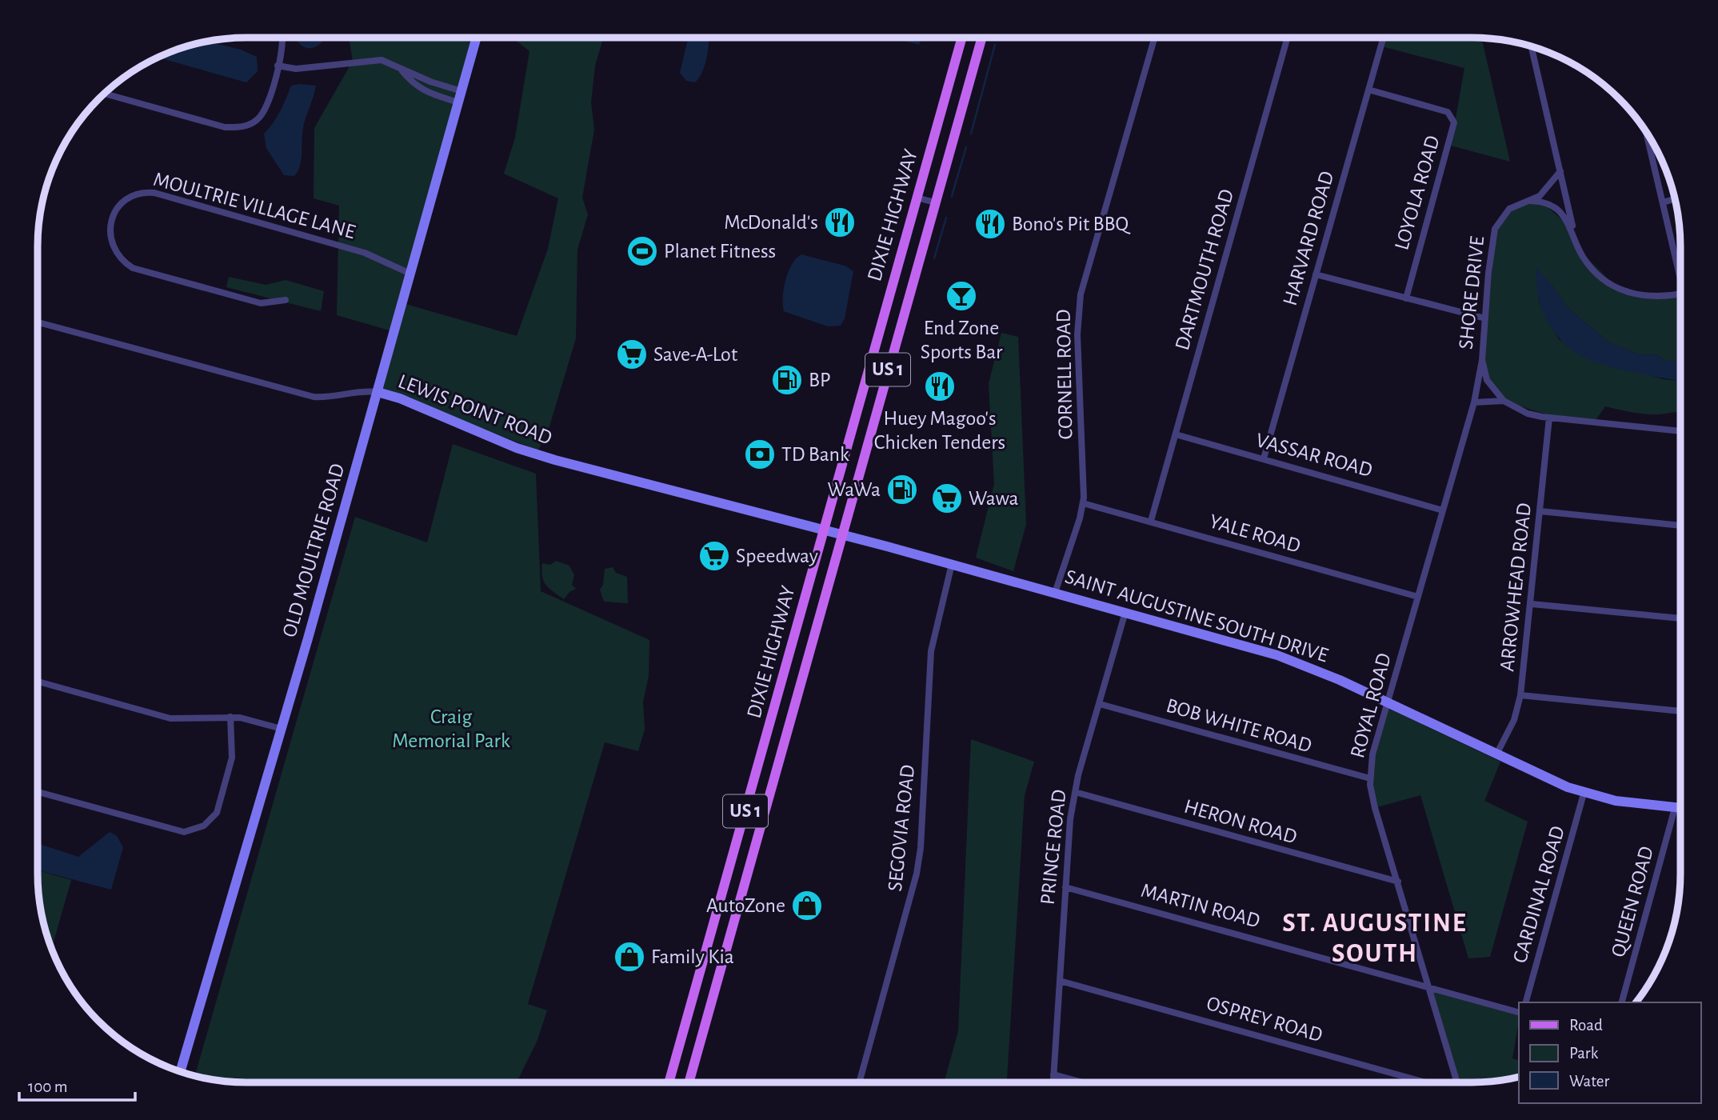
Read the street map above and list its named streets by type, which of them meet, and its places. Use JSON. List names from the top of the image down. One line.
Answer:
{"streets":{"main road":["DIXIE HIGHWAY","US 1"],"street":["LOYOLA ROAD","MOULTRIE VILLAGE LANE","HARVARD ROAD","DARTMOUTH ROAD","SHORE DRIVE","CORNELL ROAD","LEWIS POINT ROAD","VASSAR ROAD","YALE ROAD","OLD MOULTRIE ROAD","ARROWHEAD ROAD","SAINT AUGUSTINE SOUTH DRIVE","ROYAL ROAD","BOB WHITE ROAD","HERON ROAD","SEGOVIA ROAD","PRINCE ROAD","CARDINAL ROAD","QUEEN ROAD","MARTIN ROAD","OSPREY ROAD"]},"crossings":[["LOYOLA ROAD","HARVARD ROAD"],["MOULTRIE VILLAGE LANE","OLD MOULTRIE ROAD"],["DIXIE HIGHWAY","US 1"],["DIXIE HIGHWAY","LEWIS POINT ROAD"],["DIXIE HIGHWAY","SAINT AUGUSTINE SOUTH DRIVE"],["HARVARD ROAD","VASSAR ROAD"],["DARTMOUTH ROAD","VASSAR ROAD"],["DARTMOUTH ROAD","YALE ROAD"],["SHORE DRIVE","ARROWHEAD ROAD"],["SHORE DRIVE","ROYAL ROAD"],["CORNELL ROAD","YALE ROAD"],["CORNELL ROAD","SAINT AUGUSTINE SOUTH DRIVE"],["LEWIS POINT ROAD","OLD MOULTRIE ROAD"],["LEWIS POINT ROAD","SAINT AUGUSTINE SOUTH DRIVE"],["VASSAR ROAD","ROYAL ROAD"],["YALE ROAD","ROYAL ROAD"],["ARROWHEAD ROAD","SAINT AUGUSTINE SOUTH DRIVE"],["SAINT AUGUSTINE SOUTH DRIVE","ROYAL ROAD"],["SAINT AUGUSTINE SOUTH DRIVE","SEGOVIA ROAD"],["SAINT AUGUSTINE SOUTH DRIVE","PRINCE ROAD"],["SAINT AUGUSTINE SOUTH DRIVE","CARDINAL ROAD"],["SAINT AUGUSTINE SOUTH DRIVE","QUEEN ROAD"],["ROYAL ROAD","BOB WHITE ROAD"],["ROYAL ROAD","HERON ROAD"],["ROYAL ROAD","MARTIN ROAD"],["BOB WHITE ROAD","PRINCE ROAD"],["HERON ROAD","PRINCE ROAD"],["PRINCE ROAD","MARTIN ROAD"],["PRINCE ROAD","OSPREY ROAD"]],"districts":["ST. AUGUSTINE SOUTH"],"parks":["Craig Memorial Park"],"places":{"restaurant":["McDonald's","Bono's Pit BBQ","Huey Magoo's Chicken Tenders"],"sports":["Planet Fitness"],"bar":["End Zone Sports Bar"],"supermarket":["Save-A-Lot","Wawa","Speedway"],"fuel station":["BP","WaWa"],"bank":["TD Bank"],"shop":["AutoZone","Family Kia"]},"legend":["Road","Park","Water"],"scale_bar":"100 m"}
